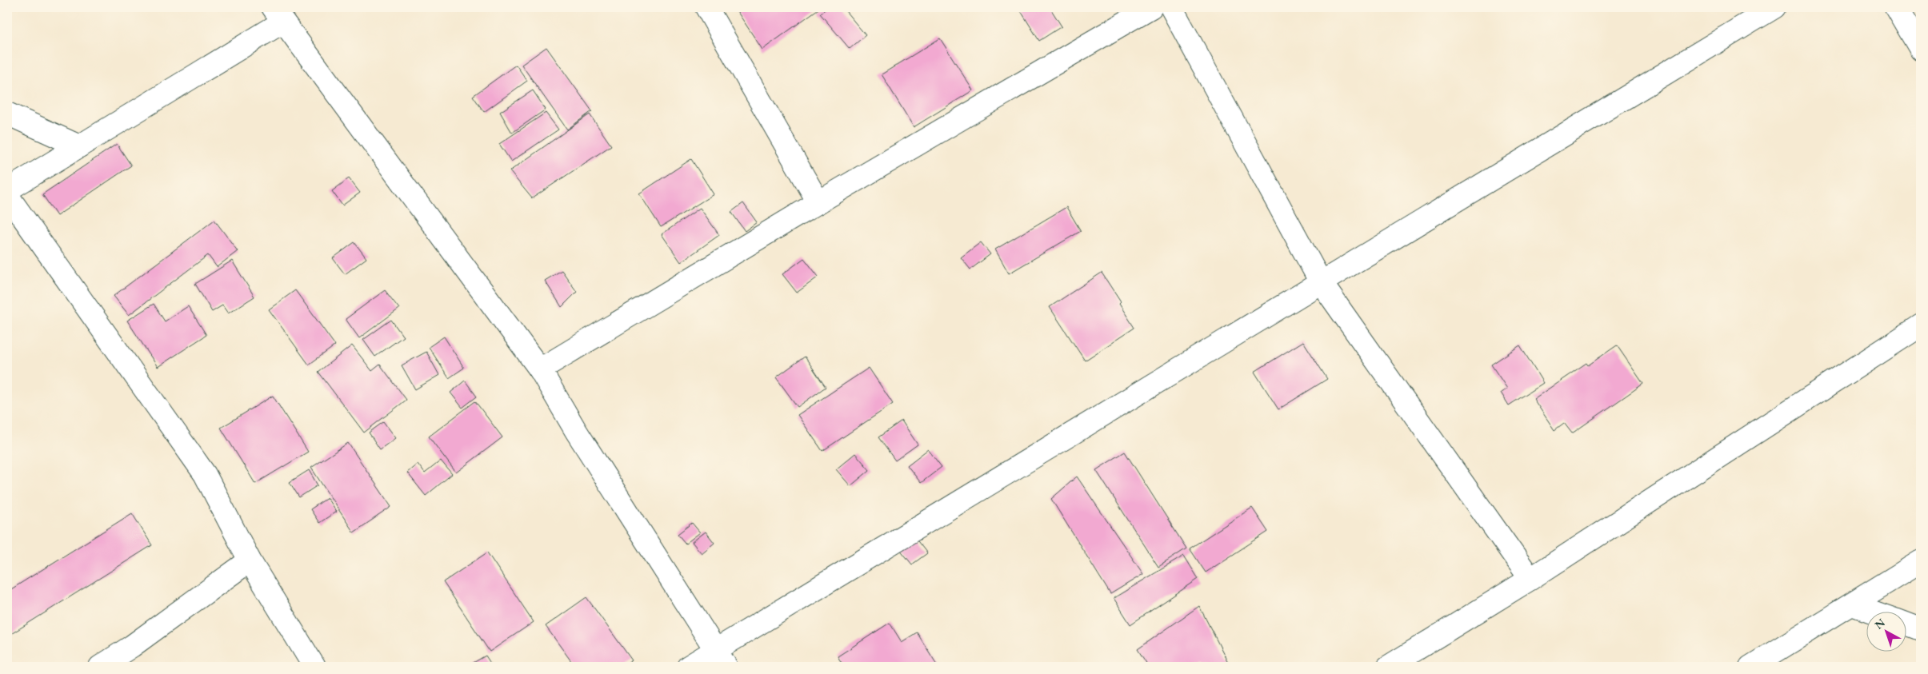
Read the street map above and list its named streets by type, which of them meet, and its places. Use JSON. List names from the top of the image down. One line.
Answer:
{"north":"top left"}
